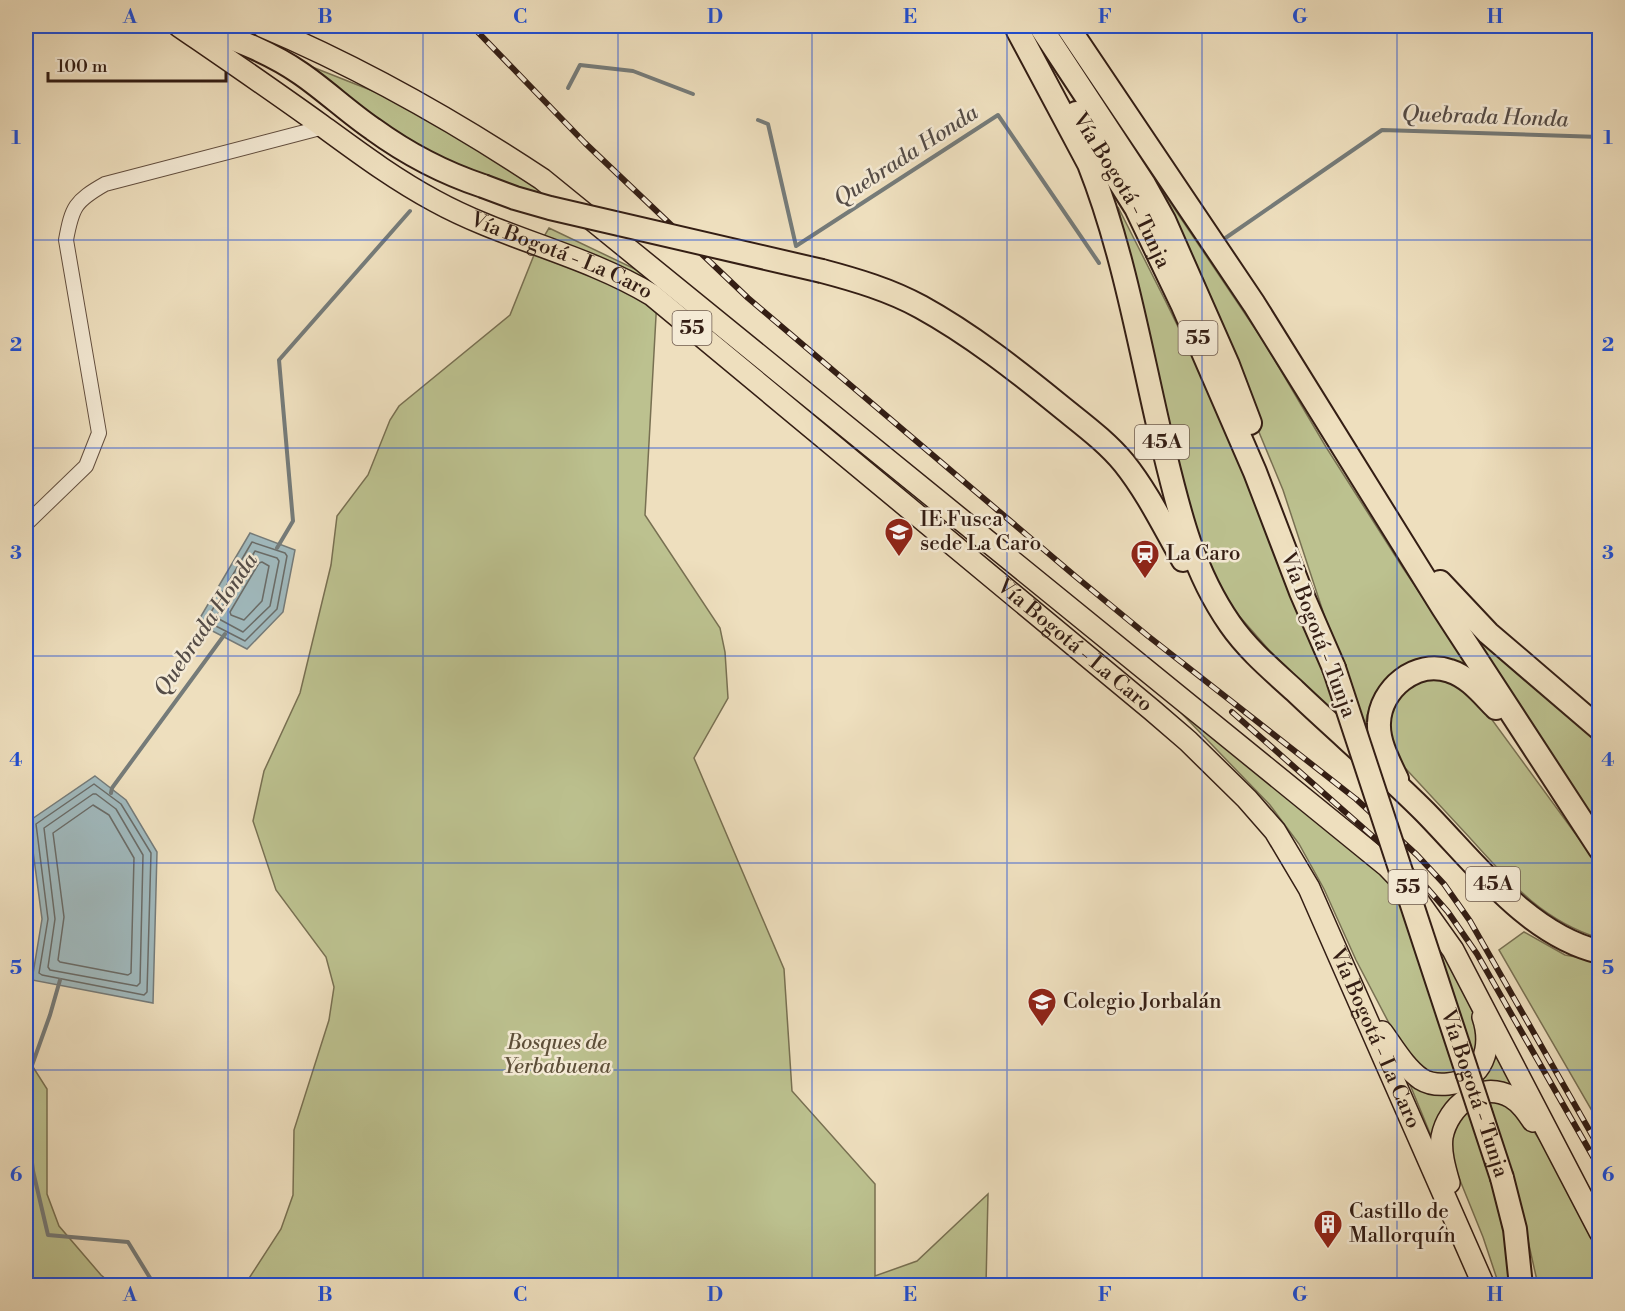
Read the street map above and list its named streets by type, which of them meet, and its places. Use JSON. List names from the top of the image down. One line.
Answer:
{"streets":{"highway":["Vía Bogotá - Tunja","55","45A"],"main road":["Vía Bogotá - La Caro"]},"crossings":[["Vía Bogotá - Tunja","45A"]],"water":["Quebrada Honda"],"parks":["Bosques de Yerbabuena"],"places":{"school or university":["IE Fusca sede La Caro","Colegio Jorbalán"],"station":["La Caro"],"building":["Castillo de Mallorquín"]},"scale_bar":"100 m","grid":{"columns":["A","B","C","D","E","F","G","H"],"rows":["1","2","3","4","5","6"]}}
